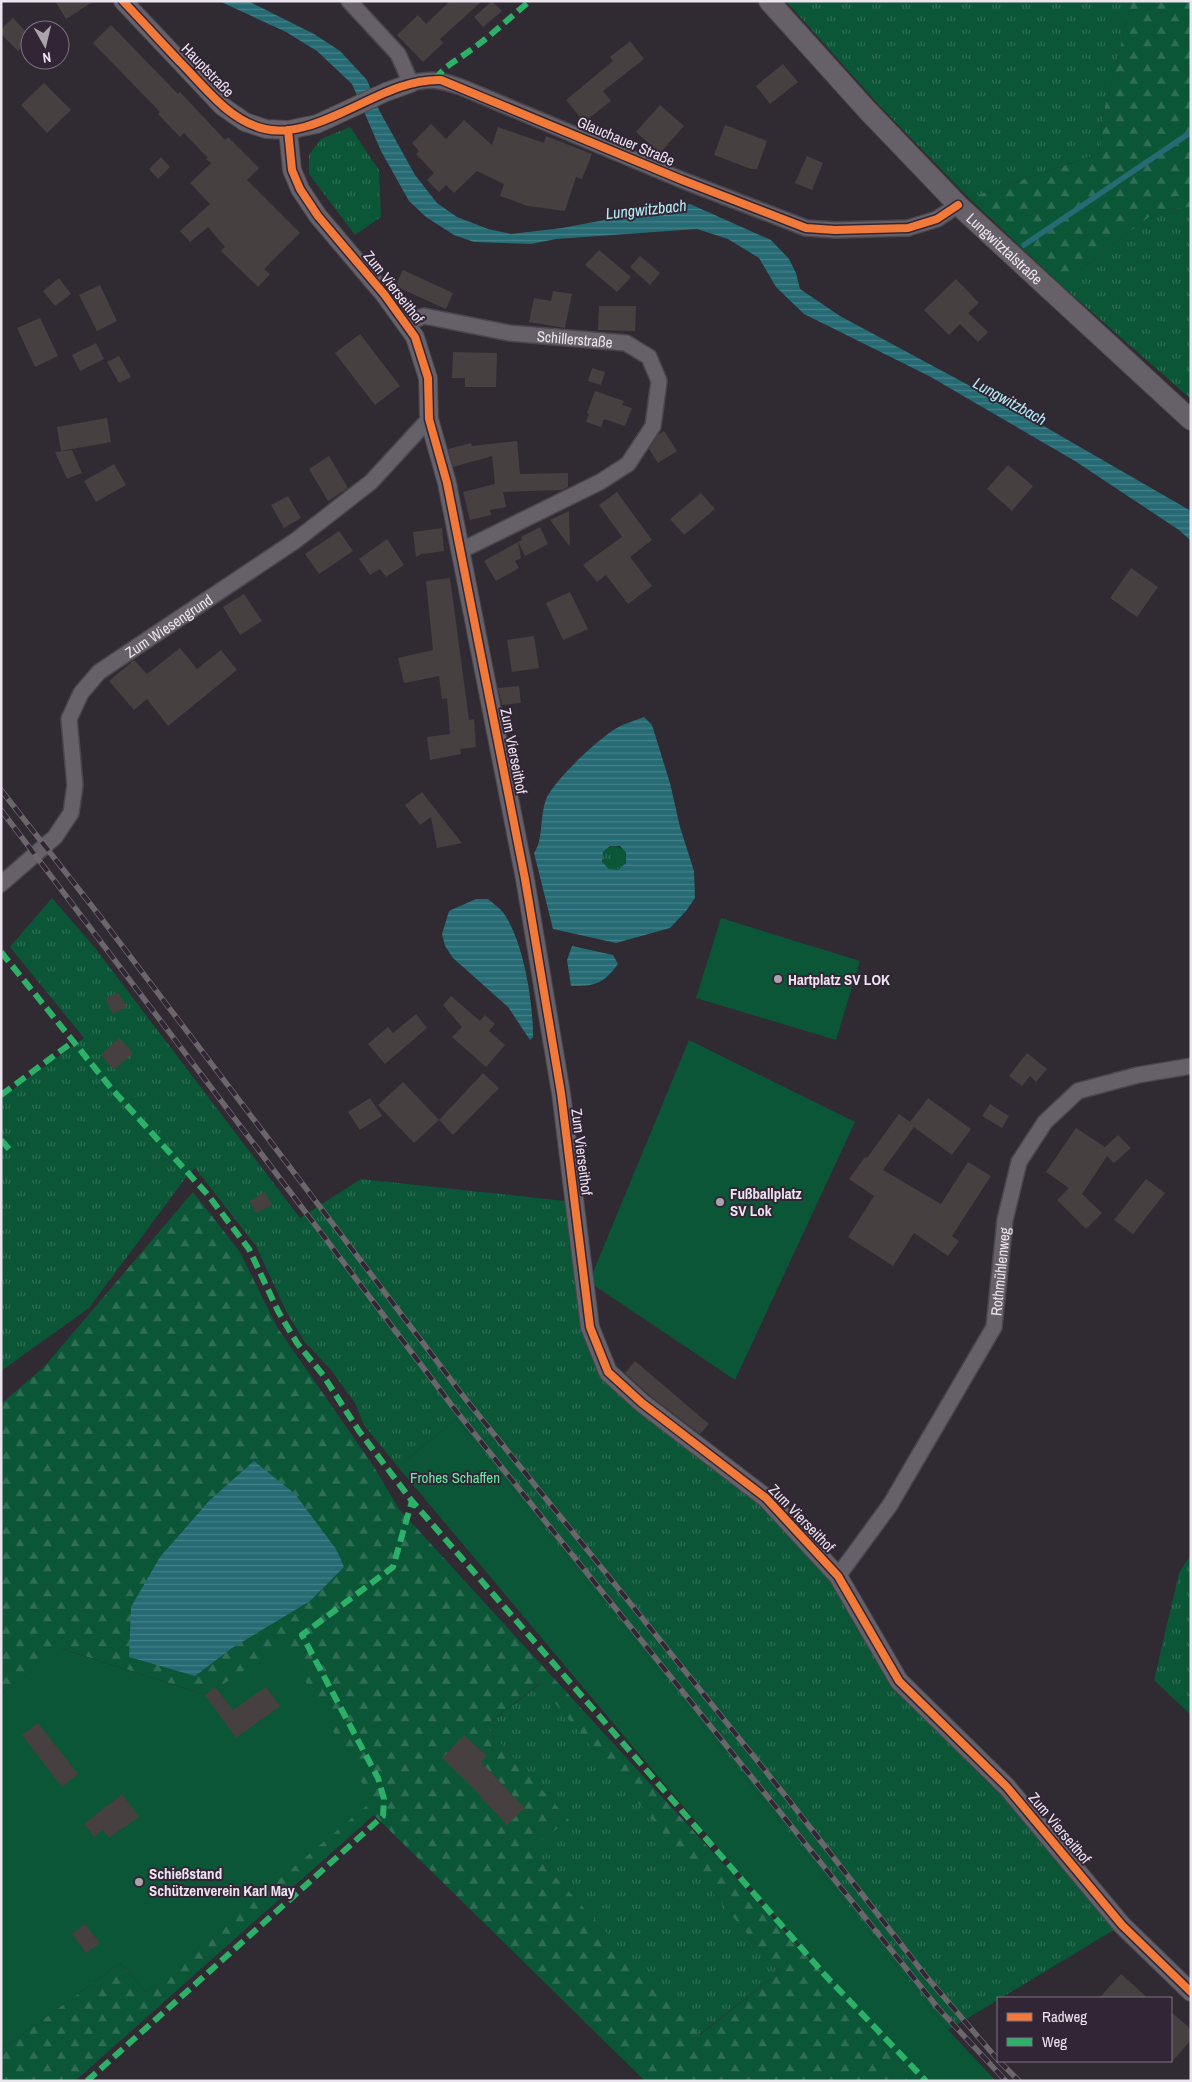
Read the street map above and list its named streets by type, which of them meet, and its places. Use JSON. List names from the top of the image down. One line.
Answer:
{"streets":{"main road":["Lungwitztalstraße"],"street":["Hauptstraße","Glauchauer Straße","Zum Vierseithof","Schillerstraße","Zum Wiesengrund","Rothmühlenweg"]},"crossings":[["Hauptstraße","Glauchauer Straße"],["Hauptstraße","Zum Vierseithof"],["Glauchauer Straße","Lungwitztalstraße"],["Glauchauer Straße","Zum Vierseithof"],["Zum Vierseithof","Schillerstraße"],["Zum Vierseithof","Zum Wiesengrund"],["Zum Vierseithof","Rothmühlenweg"]],"water":["Lungwitzbach"],"parks":["Frohes Schaffen"],"places":["Hartplatz SV LOK","Fußballplatz SV Lok","Schießstand Schützenverein Karl May"],"legend":["Radweg","Weg"],"north":"bottom"}
